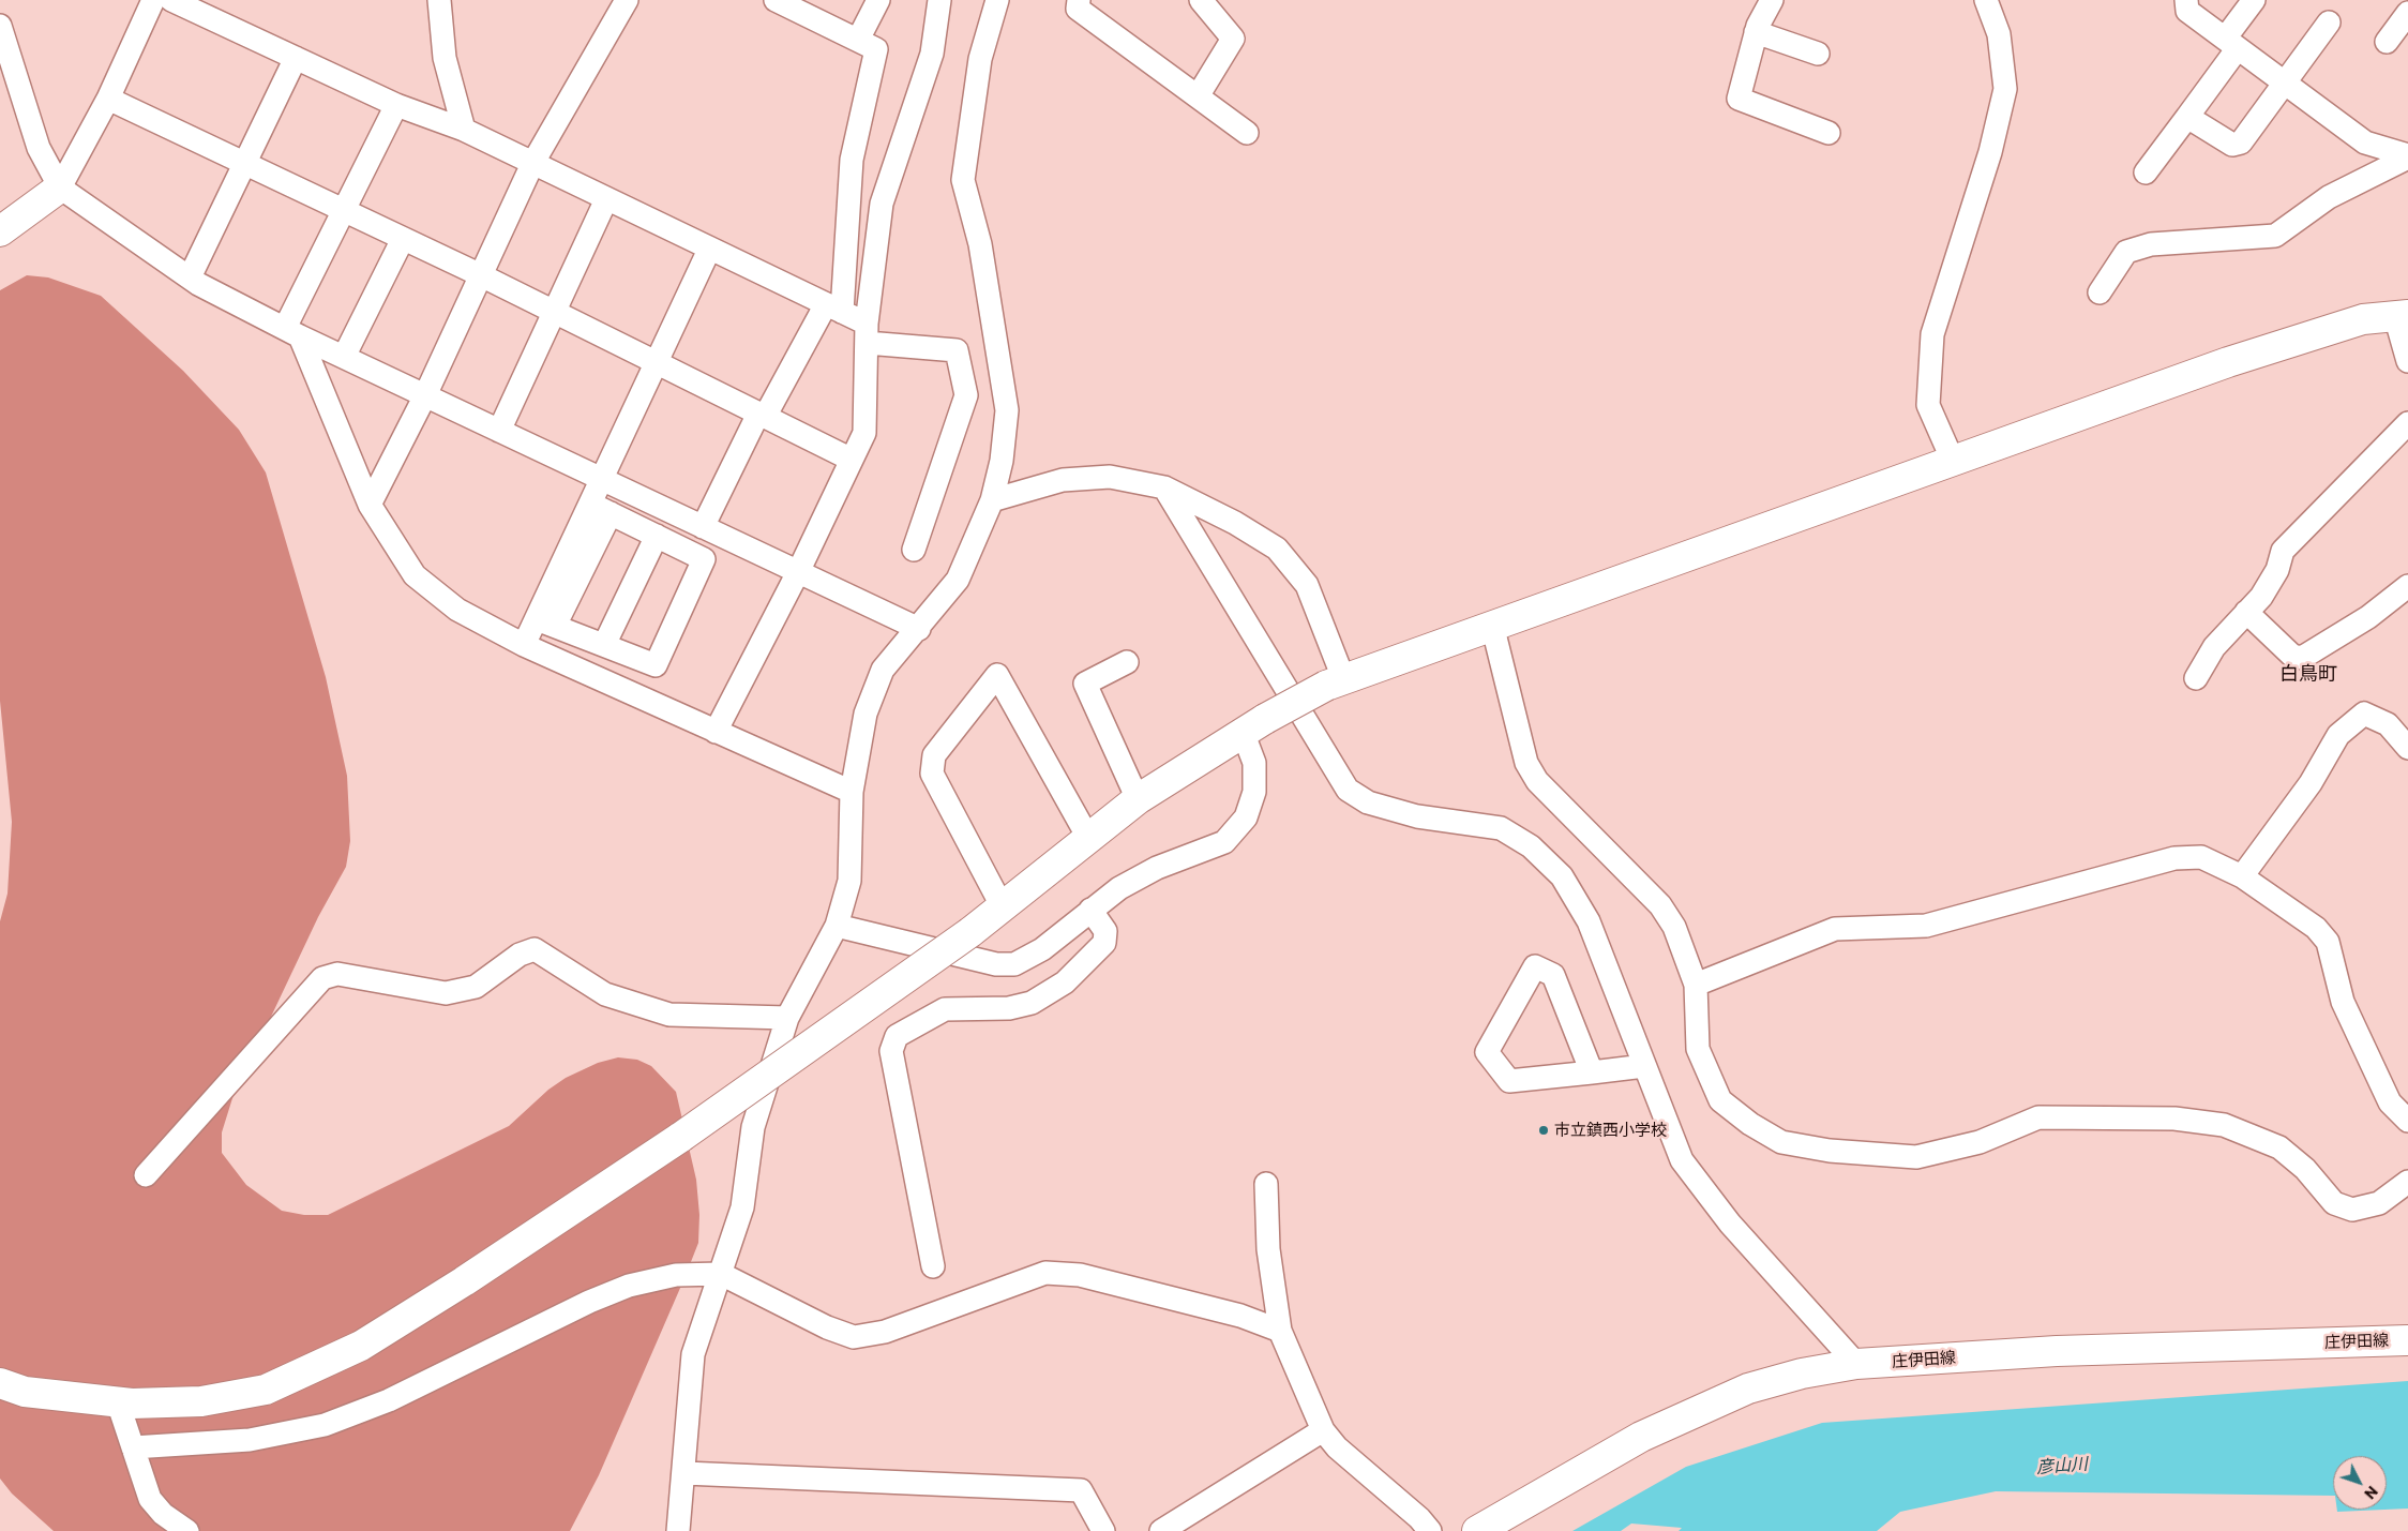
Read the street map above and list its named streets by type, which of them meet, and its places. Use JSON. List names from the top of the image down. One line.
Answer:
{"streets":{"street":["庄伊田線"]},"districts":["白鳥町"],"water":["彦山川"],"places":["市立鎮西小学校"],"north":"bottom right"}
